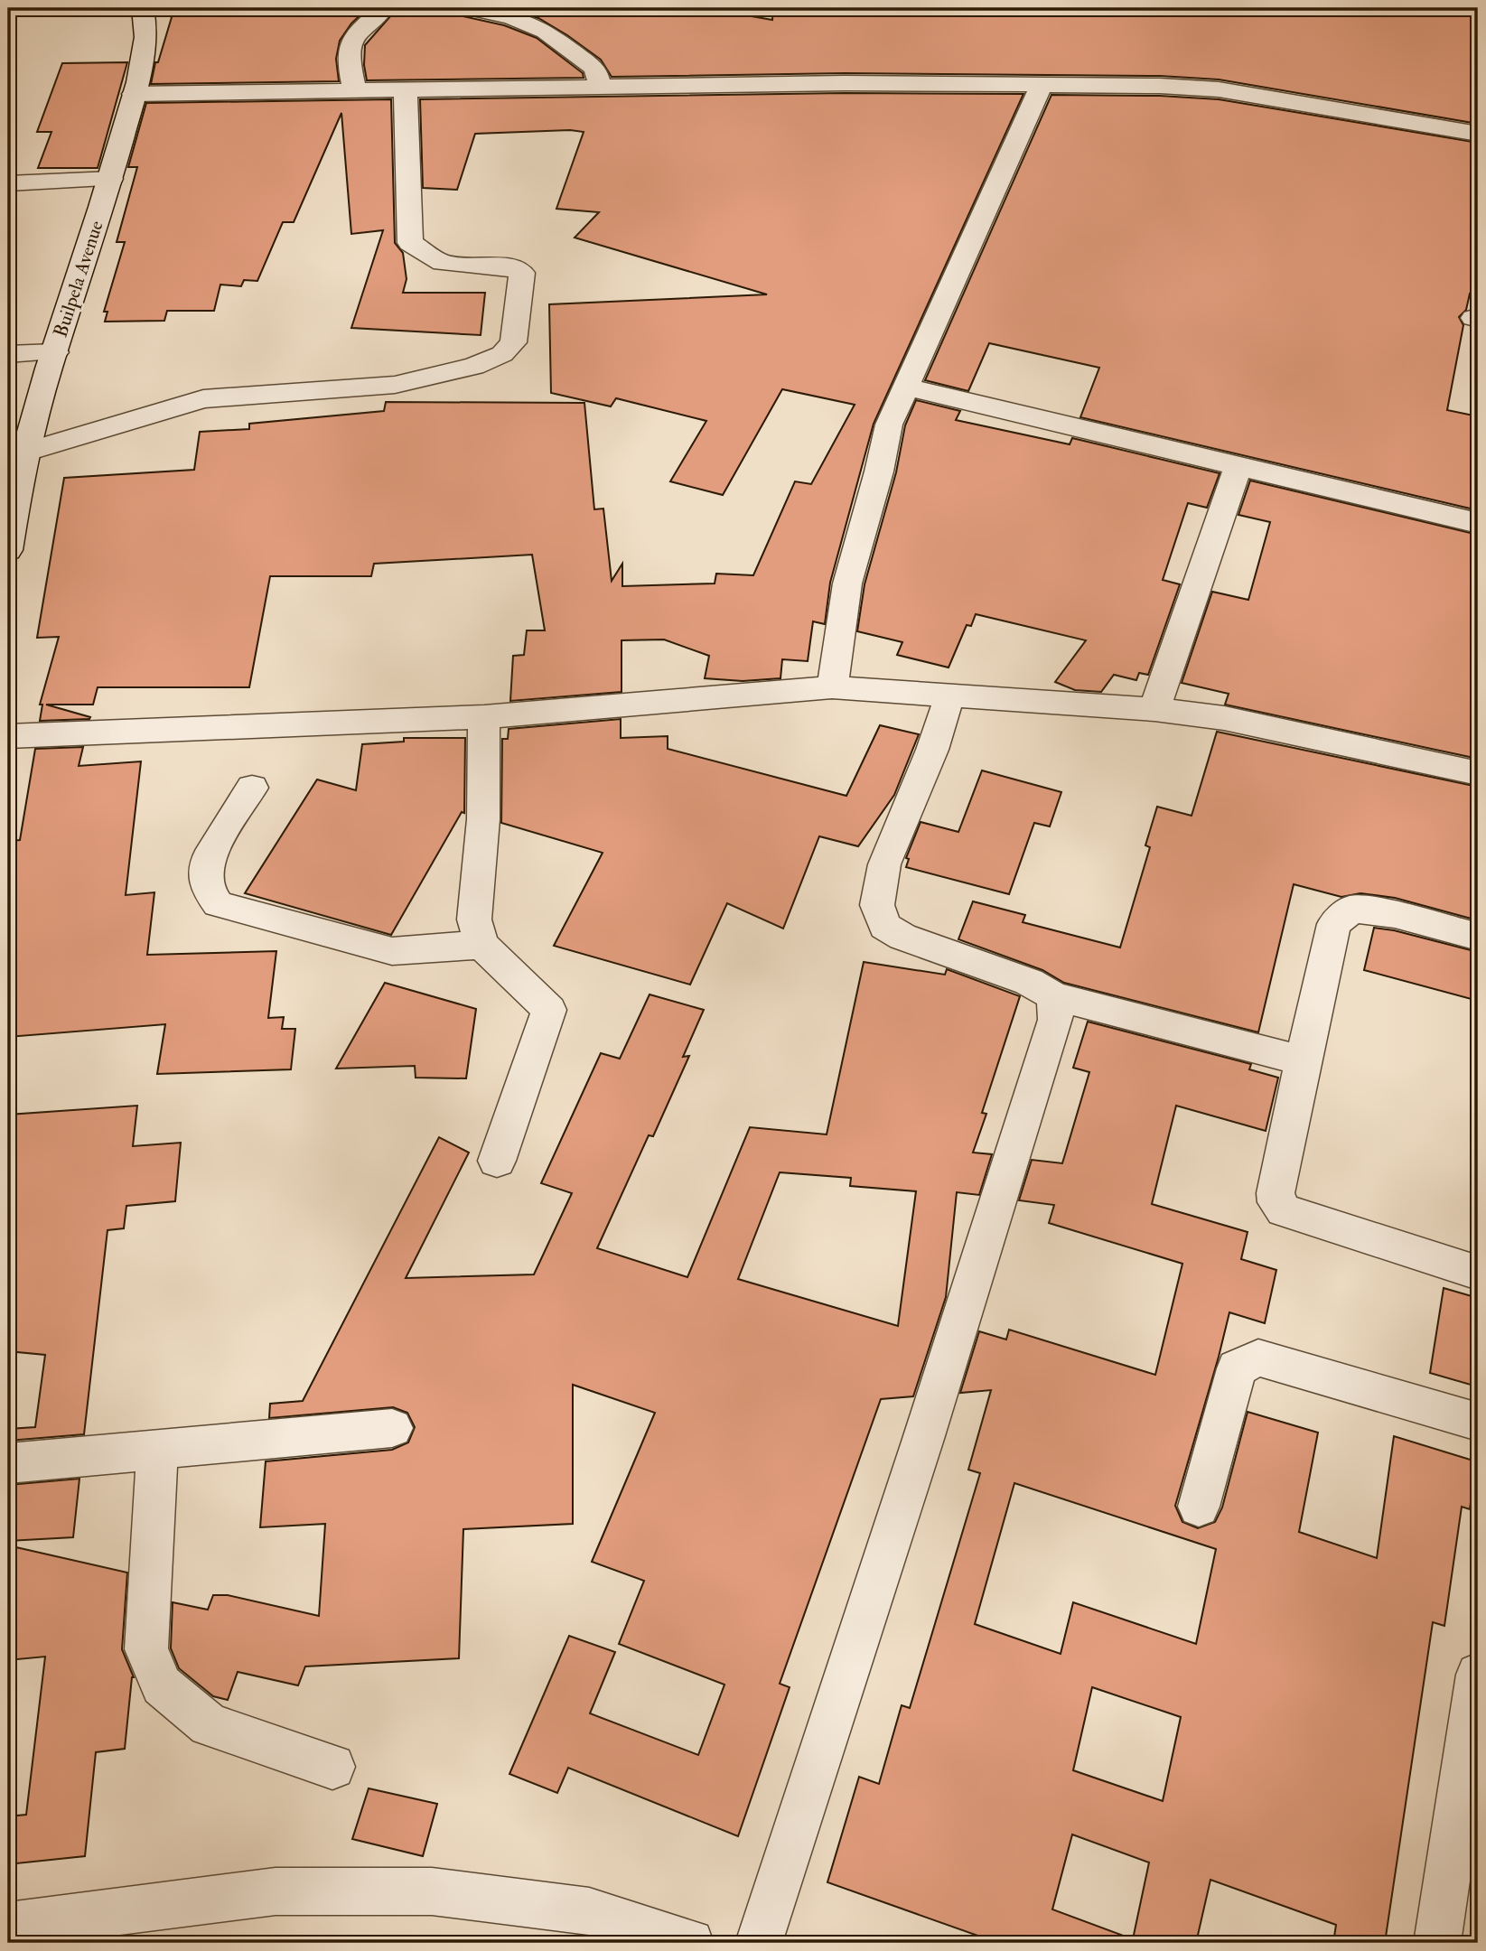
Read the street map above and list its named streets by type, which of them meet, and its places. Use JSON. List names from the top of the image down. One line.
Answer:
{"streets":{"street":["Builpela Avenue"]}}
